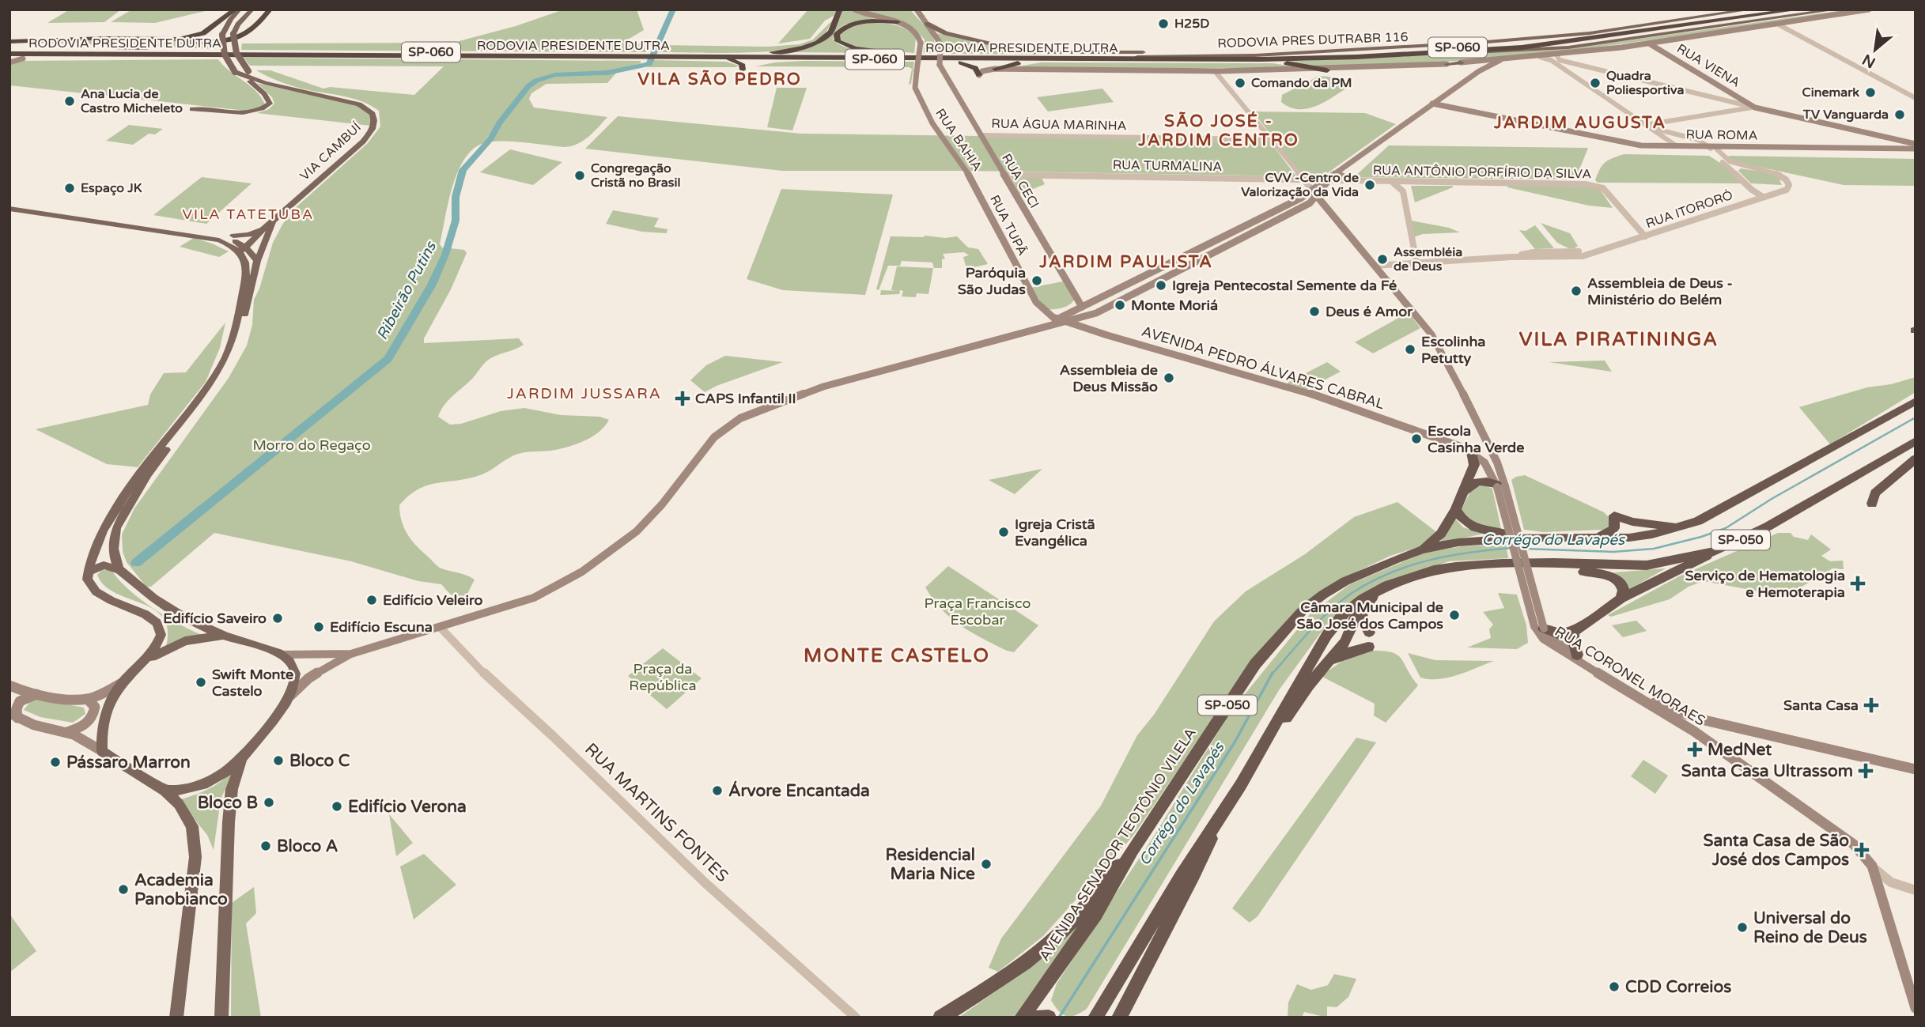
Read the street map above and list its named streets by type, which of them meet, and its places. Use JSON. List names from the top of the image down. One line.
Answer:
{"streets":{"highway":["RODOVIA PRESIDENTE DUTRA","SP-060","SP-050","AVENIDA SENADOR TEOTÔNIO VILELA"],"main road":["RODOVIA PRES DUTRABR 116","RUA VIENA","RUA ROMA","RUA BAHIA","VIA CAMBUÍ","RUA CECI","RUA TUPÃ","AVENIDA PEDRO ÁLVARES CABRAL","RUA CORONEL MORAES"],"street":["RUA ÁGUA MARINHA","RUA TURMALINA","RUA ANTÔNIO PORFÍRIO DA SILVA","RUA ITORORÓ","RUA MARTINS FONTES"]},"crossings":[["RODOVIA PRES DUTRABR 116","RODOVIA PRESIDENTE DUTRA"],["RUA ÁGUA MARINHA","RUA CECI"],["RUA BAHIA","RUA TUPÃ"],["RUA TURMALINA","RUA CECI"],["RUA ANTÔNIO PORFÍRIO DA SILVA","RUA ITORORÓ"],["RUA TUPÃ","AVENIDA PEDRO ÁLVARES CABRAL"]],"districts":["VILA SÃO PEDRO","SÃO JOSÉ - JARDIM CENTRO","JARDIM AUGUSTA","VILA TATETUBA","JARDIM PAULISTA","VILA PIRATININGA","JARDIM JUSSARA","MONTE CASTELO"],"water":["Ribeirão Putins","Corrégo do Lavapés"],"parks":["Morro do Regaço","Praça Francisco Escobar","Praça da República"],"places":{"other":["H25D","Comando da PM","Quadra Poliesportiva","Cinemark","Ana Lucia de Castro Micheleto","TV Vanguarda","Congregação Cristã no Brasil","CVV -Centro de Valorização da Vida","Espaço JK","Assembléia de Deus","Paróquia São Judas","Igreja Pentecostal Semente da Fé","Assembleia de Deus - Ministério do Belém","Monte Moriá","Deus é Amor","Escolinha Petutty","Assembleia de Deus Missão","Escola Casinha Verde","Igreja Cristã Evangélica","Edifício Veleiro","Câmara Municipal de São José dos Campos","Edifício Saveiro","Edifício Escuna","Swift Monte Castelo","Bloco C","Pássaro Marron","Árvore Encantada","Bloco B","Edifício Verona","Bloco A","Residencial Maria Nice","Academia Panobianco","Universal do Reino de Deus","CDD Correios"],"health":["CAPS Infantil II","Serviço de Hematologia e Hemoterapia","Santa Casa","MedNet","Santa Casa Ultrassom","Santa Casa de São José dos Campos"]},"north":"bottom left"}
